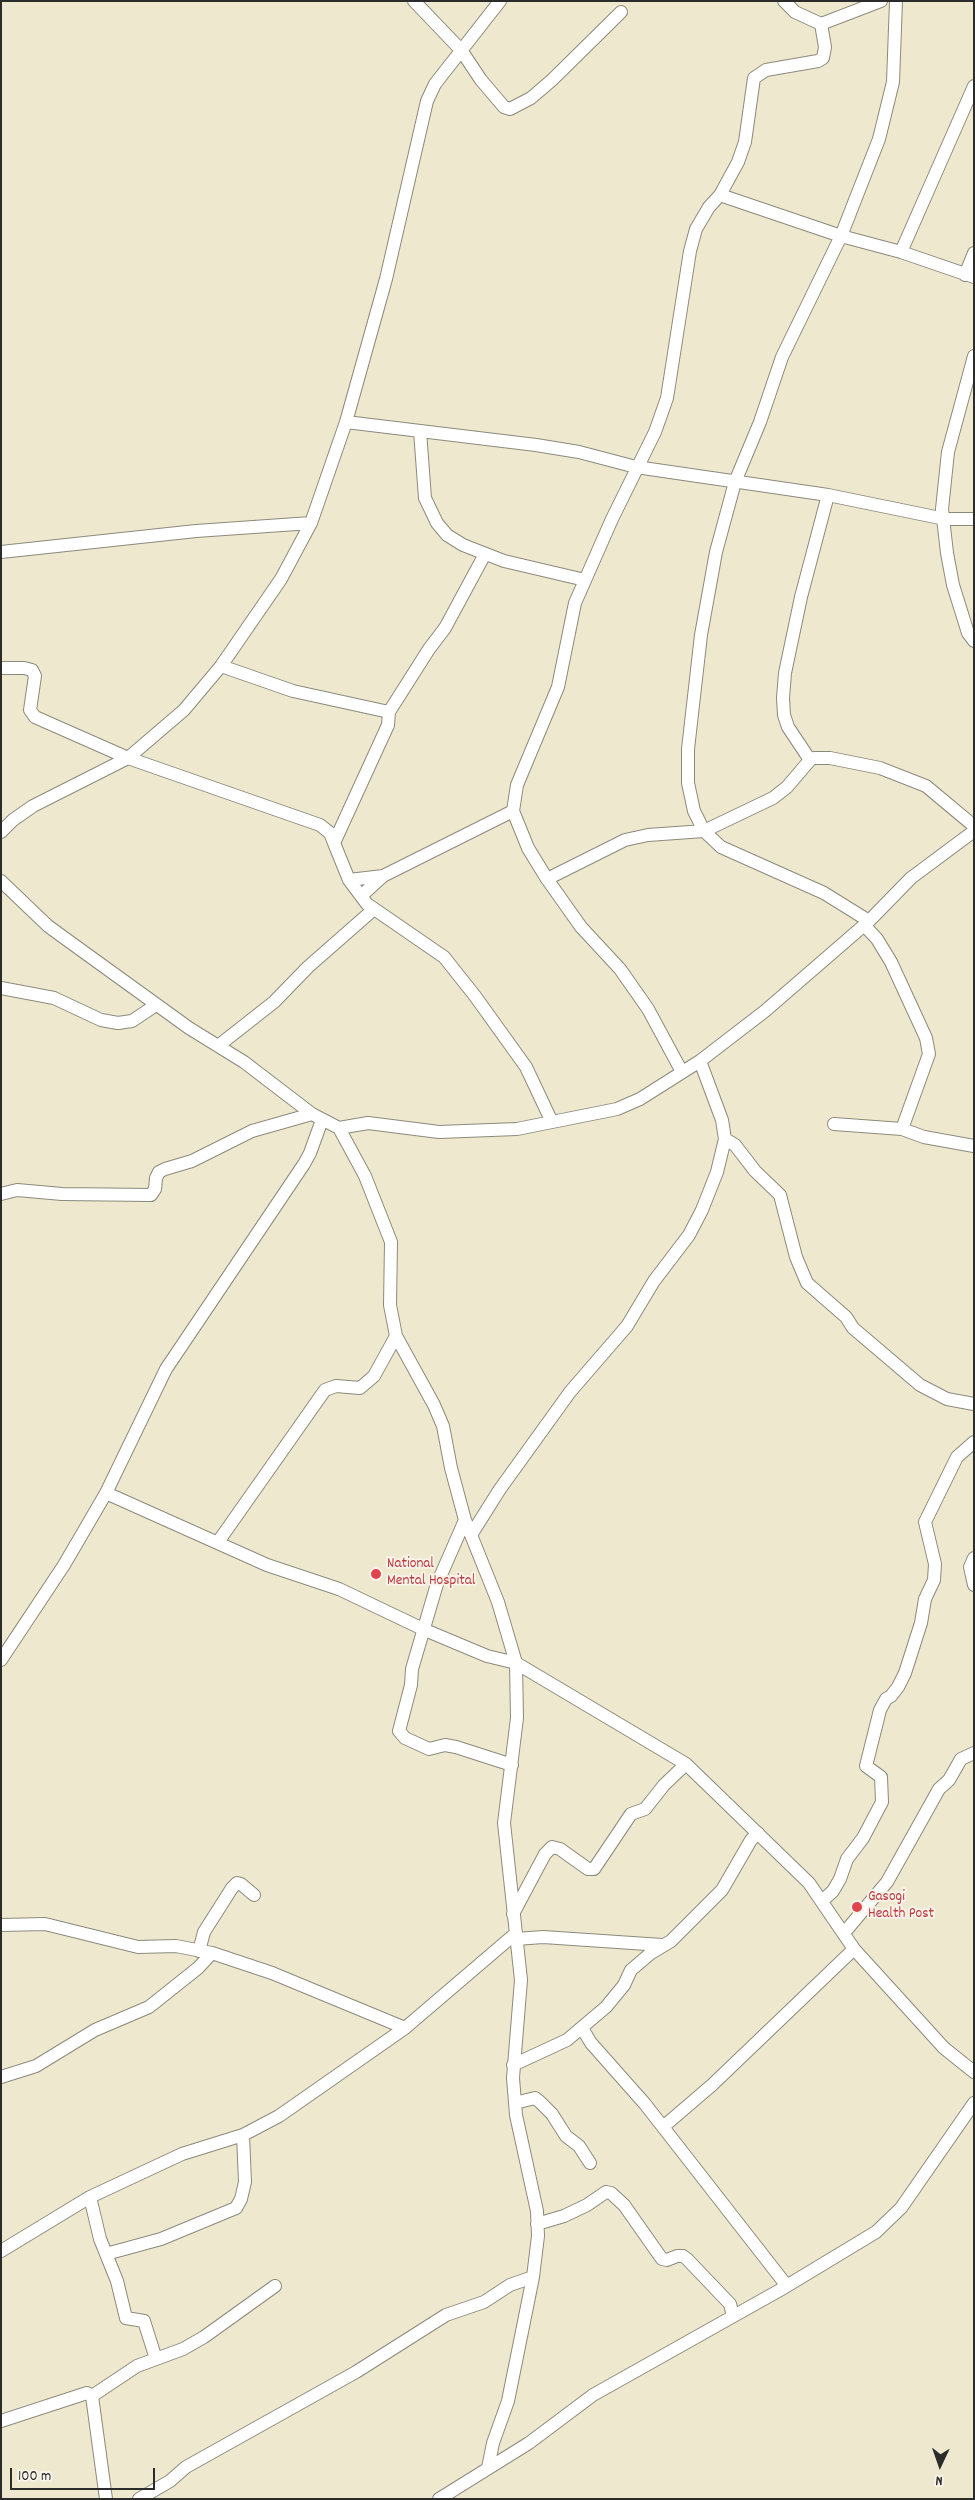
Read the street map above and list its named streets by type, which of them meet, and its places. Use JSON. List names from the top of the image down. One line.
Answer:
{"places":["National Mental Hospital","Gasogi Health Post"],"scale_bar":"100 m","north":"bottom"}
